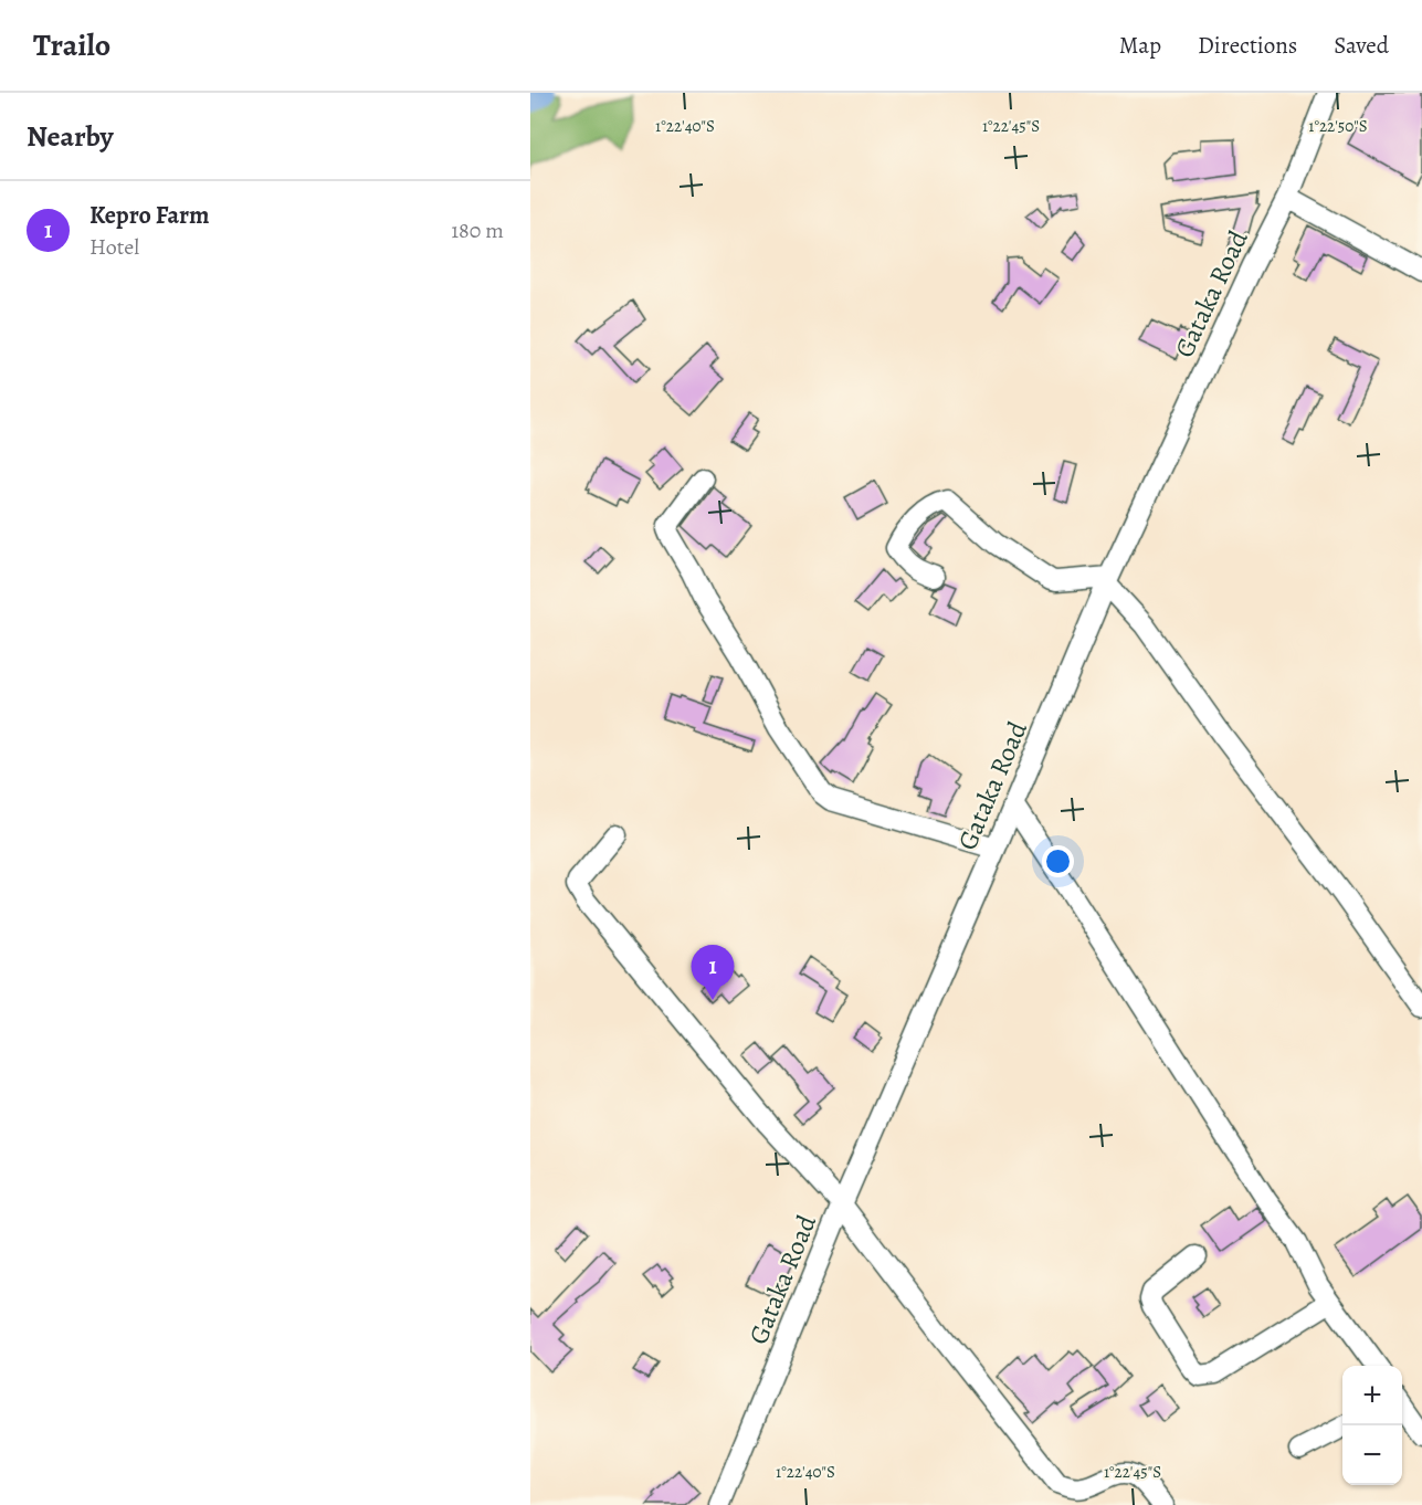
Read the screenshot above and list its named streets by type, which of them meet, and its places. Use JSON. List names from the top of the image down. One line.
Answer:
{"streets":{"street":["Gataka Road"]},"page":{"header":"Trailo","nav":["Map","Directions","Saved"],"heading":"Nearby","list":[{"mark":"1","name":"Kepro Farm","note":"Hotel","value":"180 m"}],"pins":"1","map_buttons":["+","−"]},"coordinates":["1°22'40\"S","1°22'45\"S","1°22'50\"S"]}
